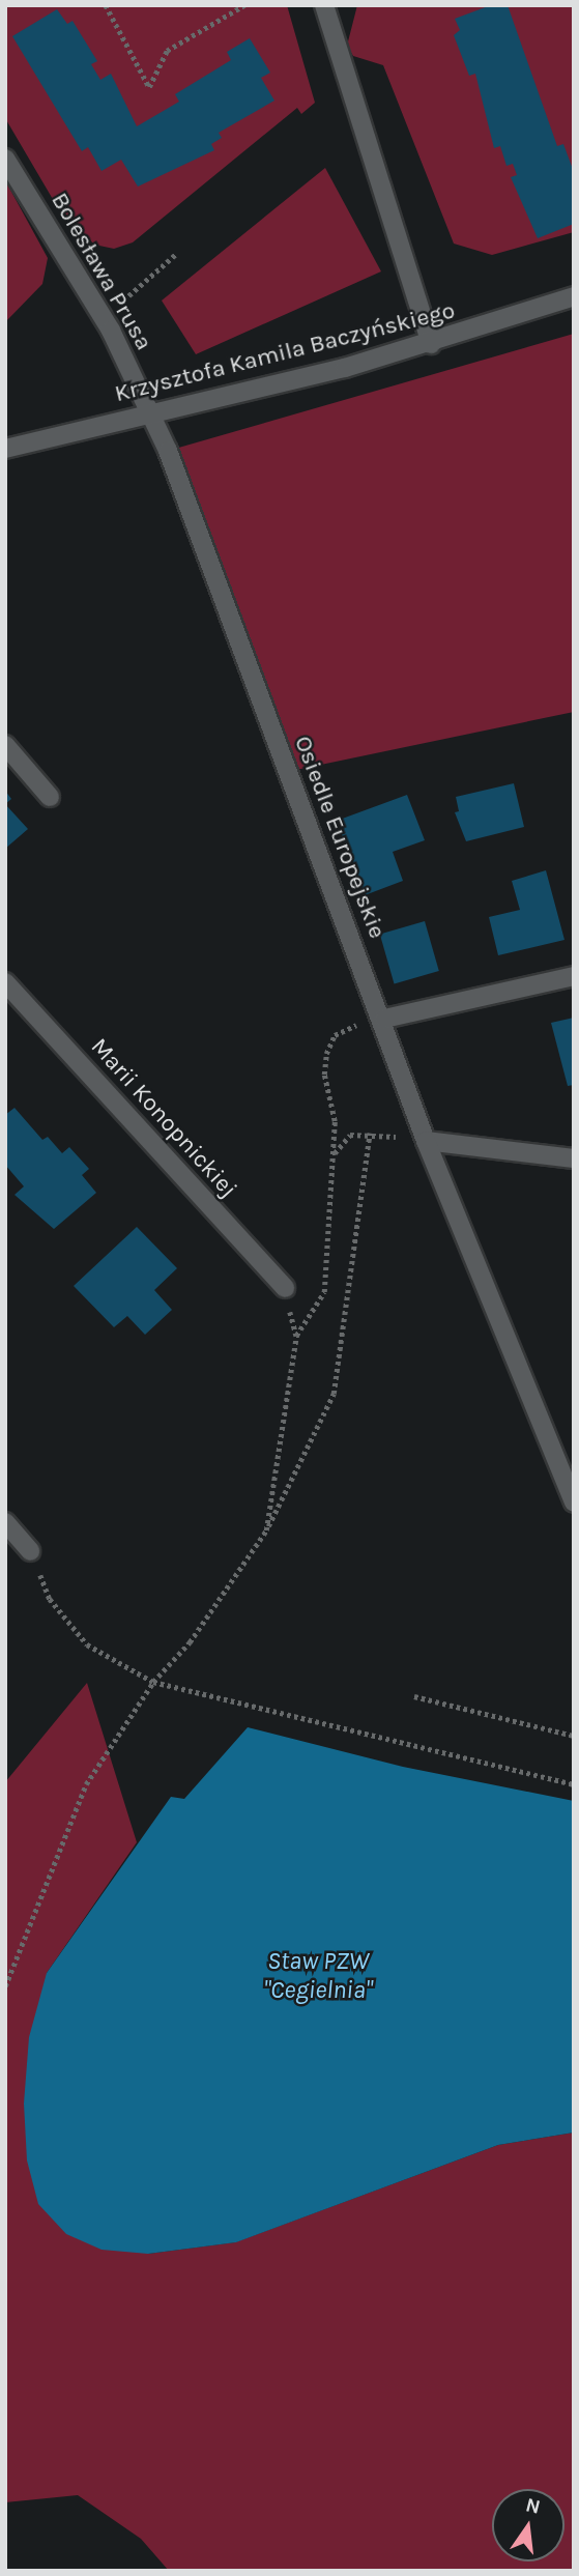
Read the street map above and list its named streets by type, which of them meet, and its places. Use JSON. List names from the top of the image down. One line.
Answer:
{"streets":{"street":["Bolesława Prusa","Krzysztofa Kamila Baczyńskiego","Osiedle Europejskie","Marii Konopnickiej"]},"crossings":[["Bolesława Prusa","Krzysztofa Kamila Baczyńskiego"],["Bolesława Prusa","Osiedle Europejskie"],["Krzysztofa Kamila Baczyńskiego","Osiedle Europejskie"]],"water":["Staw PZW \"Cegielnia\""],"north":"top"}
